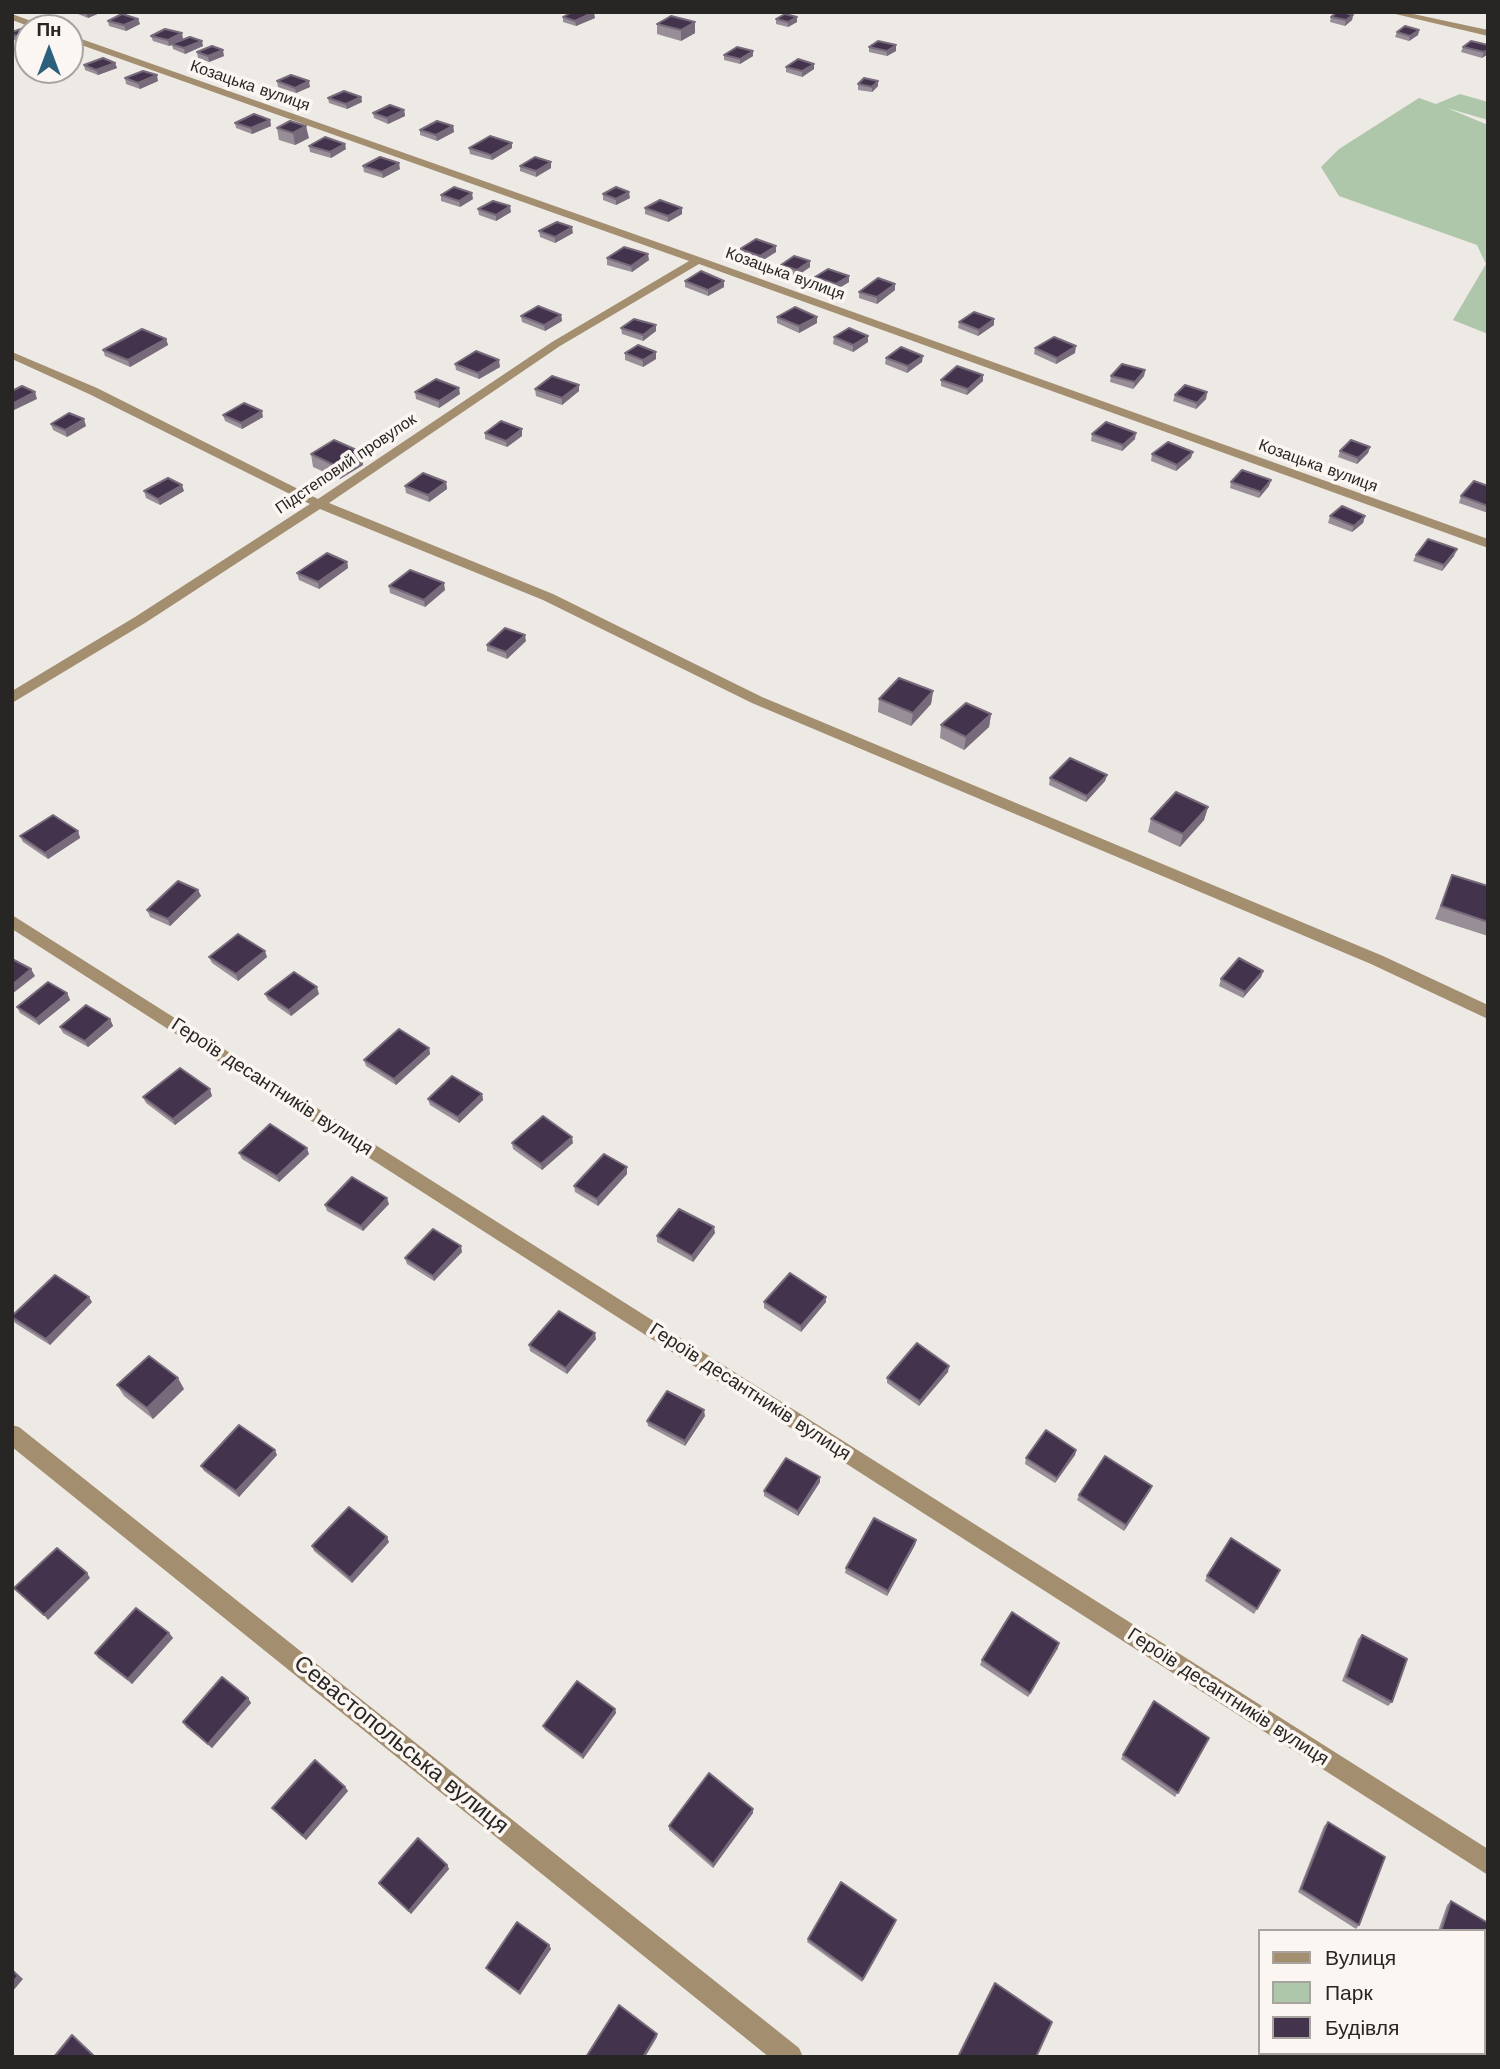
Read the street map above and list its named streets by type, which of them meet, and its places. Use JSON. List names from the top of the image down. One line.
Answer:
{"streets":{"street":["Козацька вулиця","Підстеповий провулок","Героїв десантників вулиця","Севастопольська вулиця"]},"crossings":[["Козацька вулиця","Підстеповий провулок"]],"legend":["Вулиця","Парк","Будівля"],"north":"top"}
